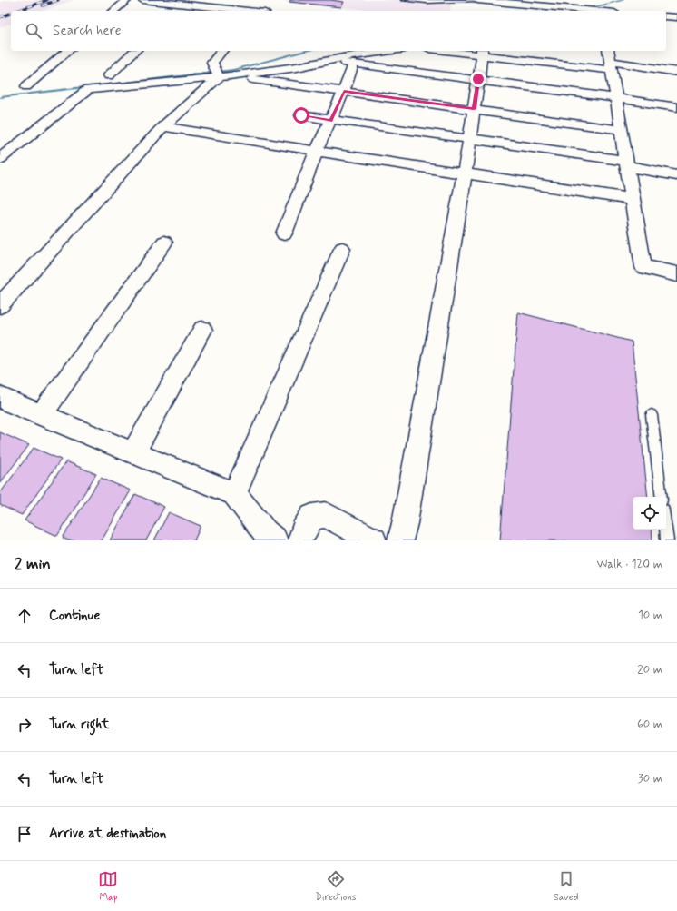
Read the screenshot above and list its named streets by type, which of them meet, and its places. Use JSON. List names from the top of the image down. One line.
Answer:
{"page":{"search":"Search here","heading":["2 min","Walk · 120 m"],"list":[["Continue","10 m"],["Turn left","20 m"],["Turn right","60 m"],["Turn left","30 m"],"Arrive at destination"],"nav":["Map","Directions","Saved"]}}
